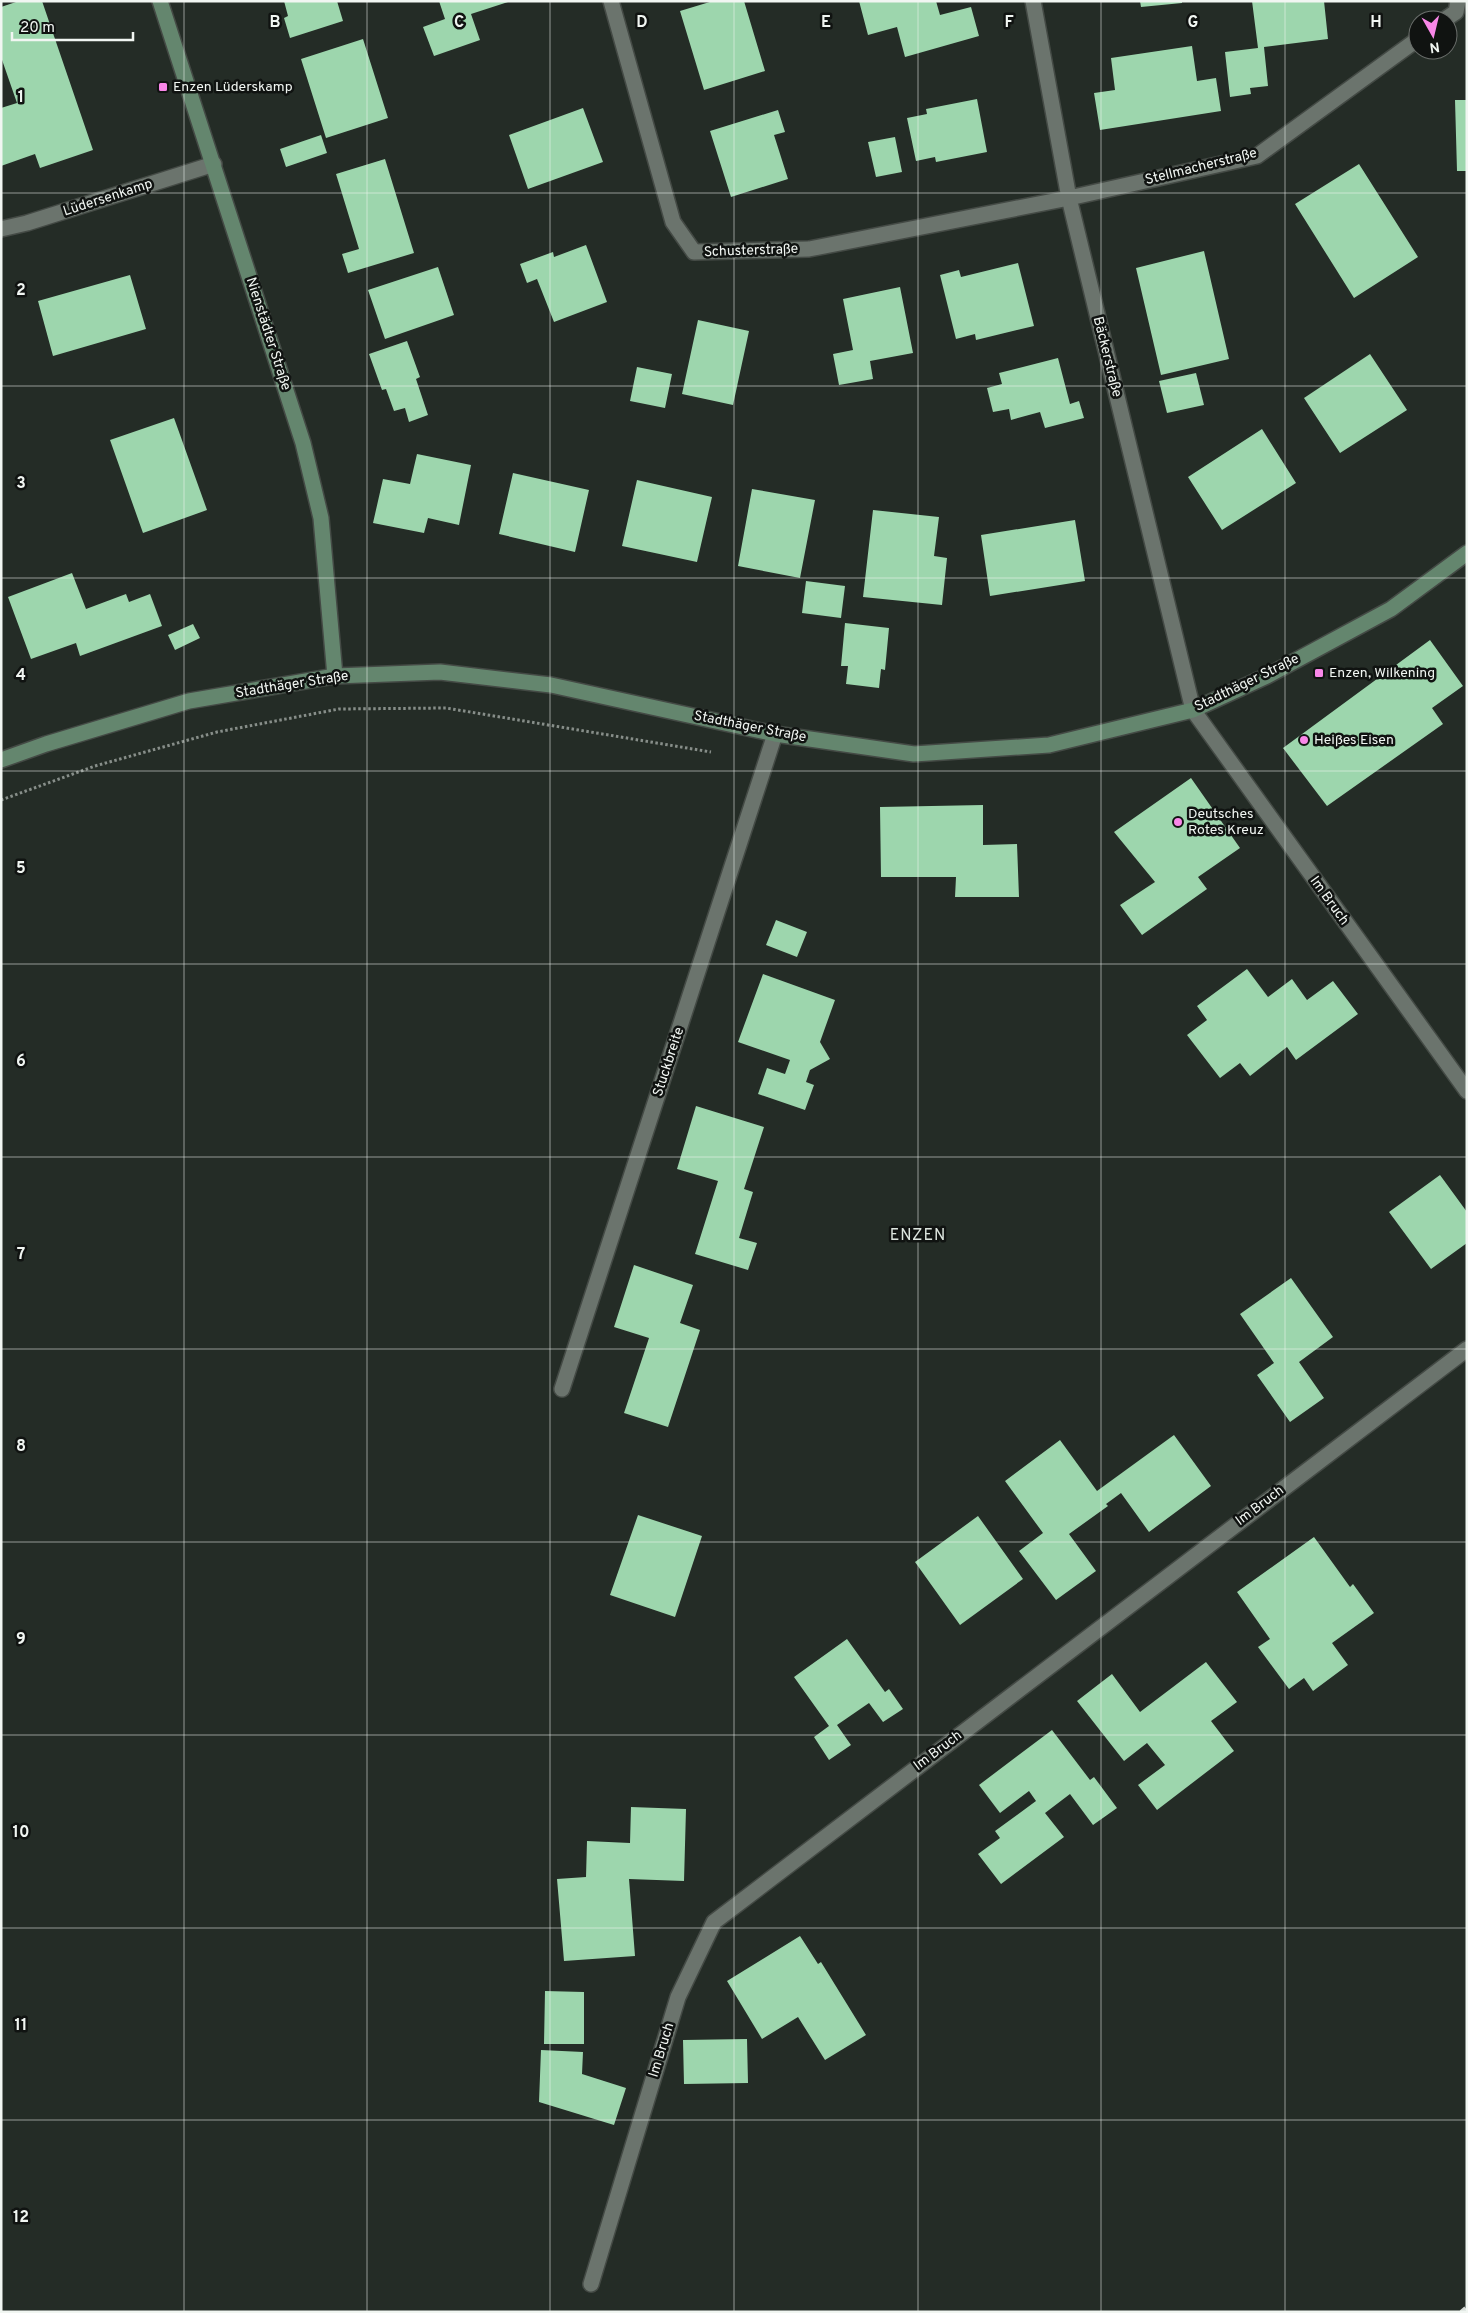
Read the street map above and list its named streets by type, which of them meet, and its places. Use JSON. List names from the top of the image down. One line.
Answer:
{"streets":{"main road":["Nienstädter Straße","Stadthäger Straße"],"street":["Stellmacherstraße","Lüdersenkamp","Schusterstraße","Bäckerstraße","Im Bruch","Stuckbreite"]},"crossings":[["Stellmacherstraße","Schusterstraße"],["Stellmacherstraße","Bäckerstraße"],["Lüdersenkamp","Nienstädter Straße"],["Schusterstraße","Bäckerstraße"],["Nienstädter Straße","Stadthäger Straße"],["Bäckerstraße","Stadthäger Straße"],["Bäckerstraße","Im Bruch"],["Stadthäger Straße","Im Bruch"],["Stadthäger Straße","Stuckbreite"]],"districts":["ENZEN"],"places":{"transit":["Enzen Lüderskamp","Enzen, Wilkening"],"other":["Heißes Eisen","Deutsches Rotes Kreuz"]},"scale_bar":"20 m","north":"bottom","grid":{"columns":["B","C","D","E","F","G","H"],"rows":["1","2","3","4","5","6","7","8","9","10","11","12"]}}
